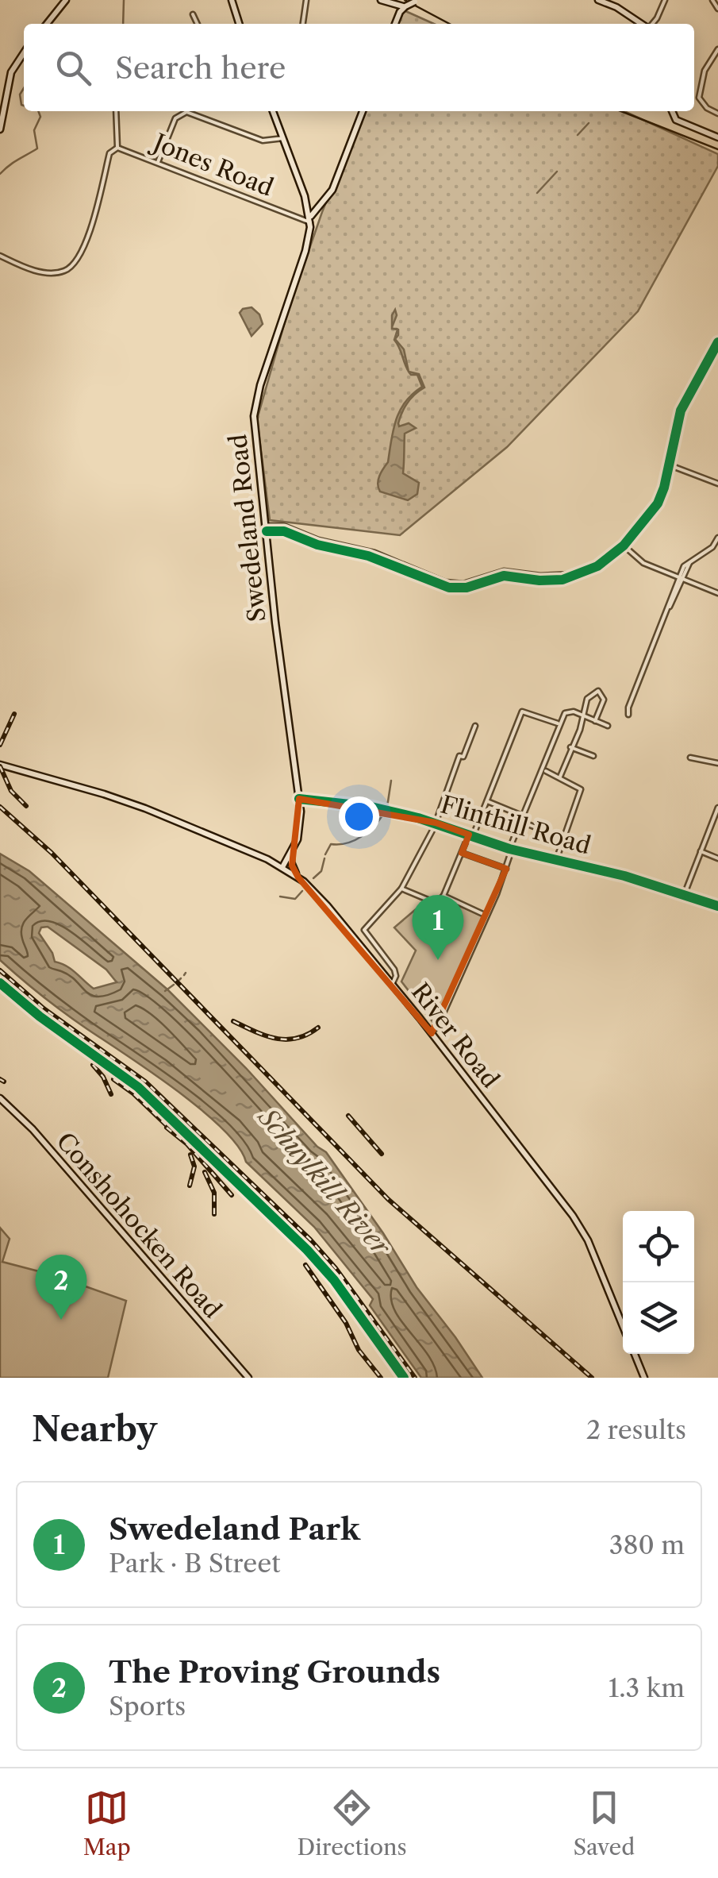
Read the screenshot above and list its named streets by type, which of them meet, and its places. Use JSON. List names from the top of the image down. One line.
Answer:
{"streets":{"main road":["Swedeland Road","Flinthill Road","River Road","Conshohocken Road"],"street":["Jones Road"]},"crossings":[["Jones Road","Swedeland Road"],["Swedeland Road","Flinthill Road"],["Swedeland Road","River Road"]],"water":["Schuylkill River"],"page":{"search":"Search here","pins":["1","2"],"heading":["Nearby","2 results"],"list":[{"mark":"1","name":"Swedeland Park","note":"Park · B Street","value":"380 m"},{"mark":"2","name":"The Proving Grounds","note":"Sports","value":"1.3 km"}],"nav":["Map","Directions","Saved"]}}
